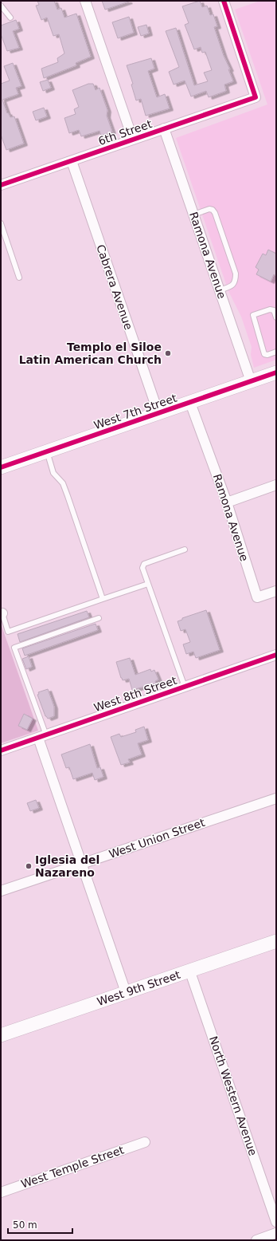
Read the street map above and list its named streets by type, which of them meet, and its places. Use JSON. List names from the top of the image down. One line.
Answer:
{"streets":{"street":["6th Street","Ramona Avenue","Cabrera Avenue","West 7th Street","West 8th Street","West Union Street","West 9th Street","North Western Avenue","West Temple Street"]},"crossings":[["6th Street","Ramona Avenue"],["6th Street","Cabrera Avenue"],["Ramona Avenue","West 7th Street"],["Cabrera Avenue","West 7th Street"],["West 9th Street","North Western Avenue"]],"places":["Templo el Siloe Latin American Church","Iglesia del Nazareno"],"scale_bar":"50 m"}
